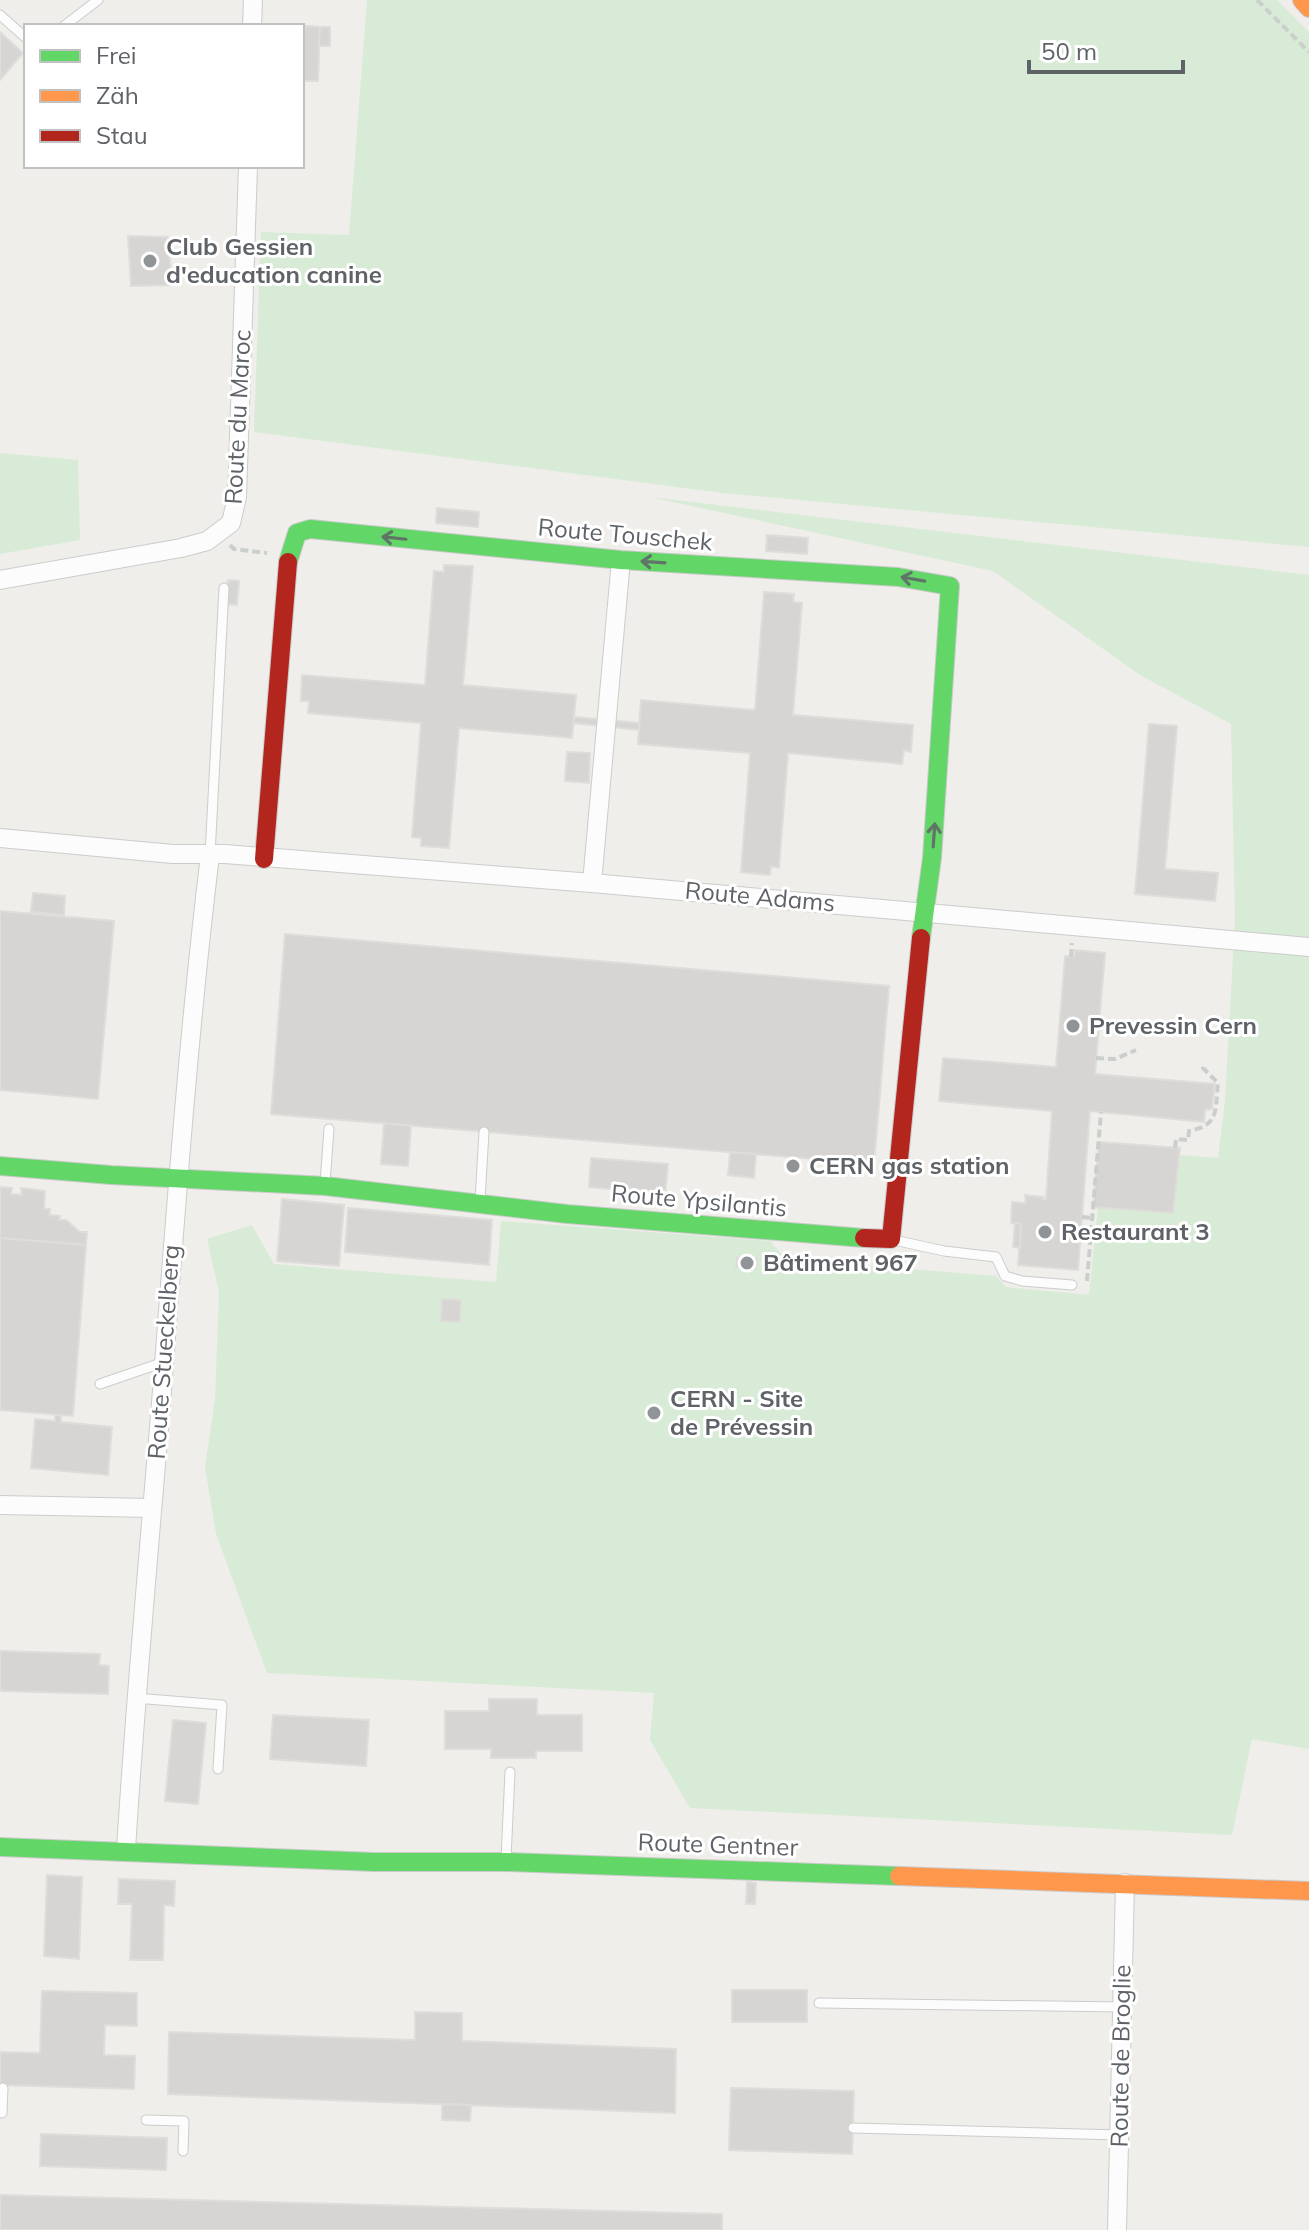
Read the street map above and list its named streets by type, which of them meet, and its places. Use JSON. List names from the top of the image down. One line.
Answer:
{"streets":{"street":["Route du Maroc","Route Touschek","Route Adams","Route Ypsilantis","Route Stueckelberg","Route Gentner","Route de Broglie"]},"crossings":[["Route Touschek","Route Adams"],["Route Adams","Route Stueckelberg"],["Route Ypsilantis","Route Stueckelberg"],["Route Stueckelberg","Route Gentner"],["Route Gentner","Route de Broglie"]],"places":["Club Gessien d'education canine","Prevessin Cern","CERN gas station","Restaurant 3","Bâtiment 967","CERN - Site de Prévessin"],"legend":["Frei","Zäh","Stau"],"scale_bar":"50 m"}
